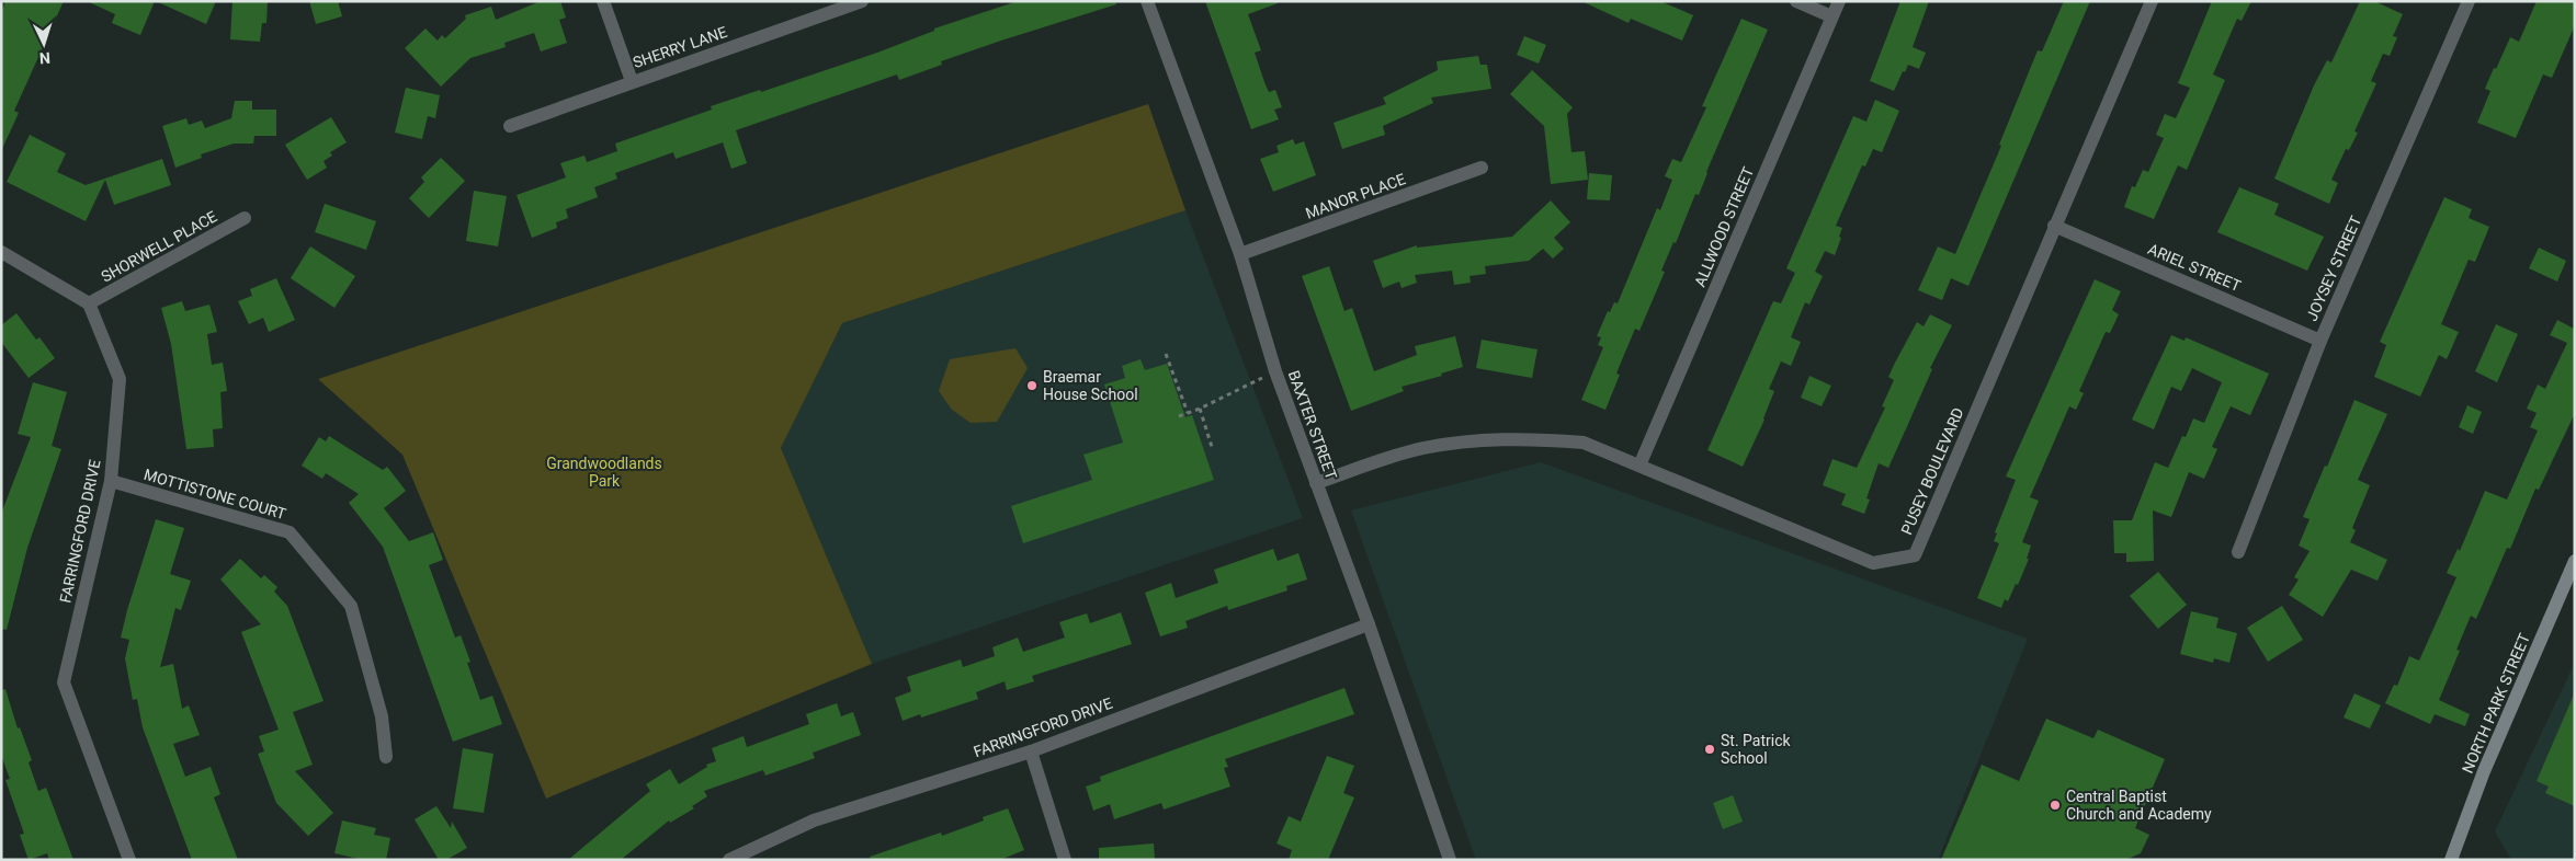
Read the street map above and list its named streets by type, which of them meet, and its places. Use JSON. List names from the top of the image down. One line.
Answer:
{"streets":{"main road":["NORTH PARK STREET"],"street":["SHERRY LANE","MANOR PLACE","ALLWOOD STREET","SHORWELL PLACE","ARIEL STREET","JOYSEY STREET","BAXTER STREET","PUSEY BOULEVARD","MOTTISTONE COURT","FARRINGFORD DRIVE"]},"crossings":[["MANOR PLACE","BAXTER STREET"],["ALLWOOD STREET","PUSEY BOULEVARD"],["SHORWELL PLACE","FARRINGFORD DRIVE"],["ARIEL STREET","JOYSEY STREET"],["ARIEL STREET","PUSEY BOULEVARD"],["BAXTER STREET","PUSEY BOULEVARD"],["BAXTER STREET","FARRINGFORD DRIVE"],["MOTTISTONE COURT","FARRINGFORD DRIVE"]],"parks":["Grandwoodlands Park"],"places":["Braemar House School","St. Patrick School","Central Baptist Church and Academy"],"north":"bottom"}
